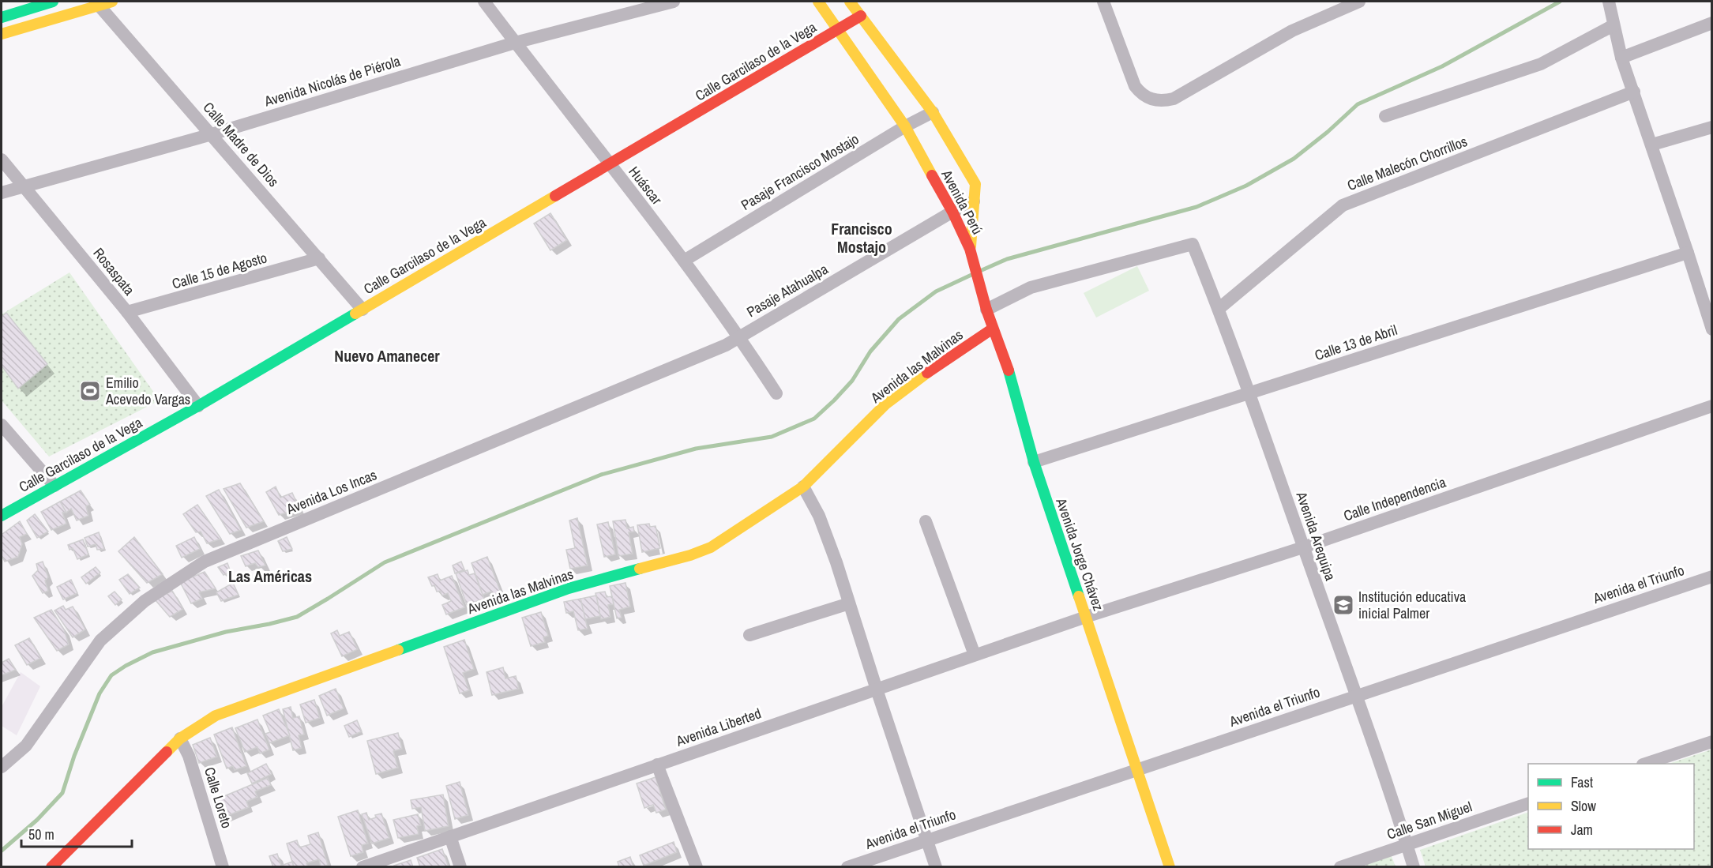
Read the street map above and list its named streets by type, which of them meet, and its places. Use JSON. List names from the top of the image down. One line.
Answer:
{"streets":{"street":["Calle Garcilaso de la Vega","Avenida Nicolás de Piérola","Calle Madre de Dios","Calle Malecón Chorrillos","Pasaje Francisco Mostajo","Huáscar","Avenida Perú","Calle 15 de Agosto","Rosaspata","Pasaje Atahualpa","Calle 13 de Abril","Avenida las Malvinas","Avenida Los Incas","Calle Independencia","Avenida Arequipa","Avenida Jorge Chávez","Avenida el Triunfo","Avenida Liberted","Calle Loreto","Calle San Miguel"]},"crossings":[["Calle Garcilaso de la Vega","Calle Madre de Dios"],["Calle Garcilaso de la Vega","Huáscar"],["Calle Garcilaso de la Vega","Avenida Perú"],["Calle Garcilaso de la Vega","Rosaspata"],["Avenida Nicolás de Piérola","Calle Madre de Dios"],["Avenida Nicolás de Piérola","Huáscar"],["Avenida Nicolás de Piérola","Rosaspata"],["Calle Madre de Dios","Calle 15 de Agosto"],["Calle Malecón Chorrillos","Avenida Arequipa"],["Pasaje Francisco Mostajo","Huáscar"],["Pasaje Francisco Mostajo","Avenida Perú"],["Huáscar","Pasaje Atahualpa"],["Huáscar","Avenida Los Incas"],["Avenida Perú","Pasaje Atahualpa"],["Avenida Perú","Avenida Jorge Chávez"],["Calle 15 de Agosto","Rosaspata"],["Pasaje Atahualpa","Avenida Los Incas"],["Calle 13 de Abril","Avenida Arequipa"],["Calle 13 de Abril","Avenida Jorge Chávez"],["Avenida las Malvinas","Avenida Jorge Chávez"],["Avenida las Malvinas","Calle Loreto"],["Calle Independencia","Avenida Arequipa"],["Calle Independencia","Avenida Jorge Chávez"],["Calle Independencia","Avenida Liberted"],["Avenida Arequipa","Avenida Jorge Chávez"],["Avenida Arequipa","Avenida el Triunfo"],["Avenida Arequipa","Calle San Miguel"],["Avenida Jorge Chávez","Avenida el Triunfo"],["Avenida Jorge Chávez","Avenida Liberted"]],"districts":["Francisco Mostajo","Nuevo Amanecer","Las Américas"],"places":{"sports":["Emilio Acevedo Vargas"],"school or university":["Institución educativa inicial Palmer"]},"legend":["Fast","Slow","Jam"],"scale_bar":"50 m"}
